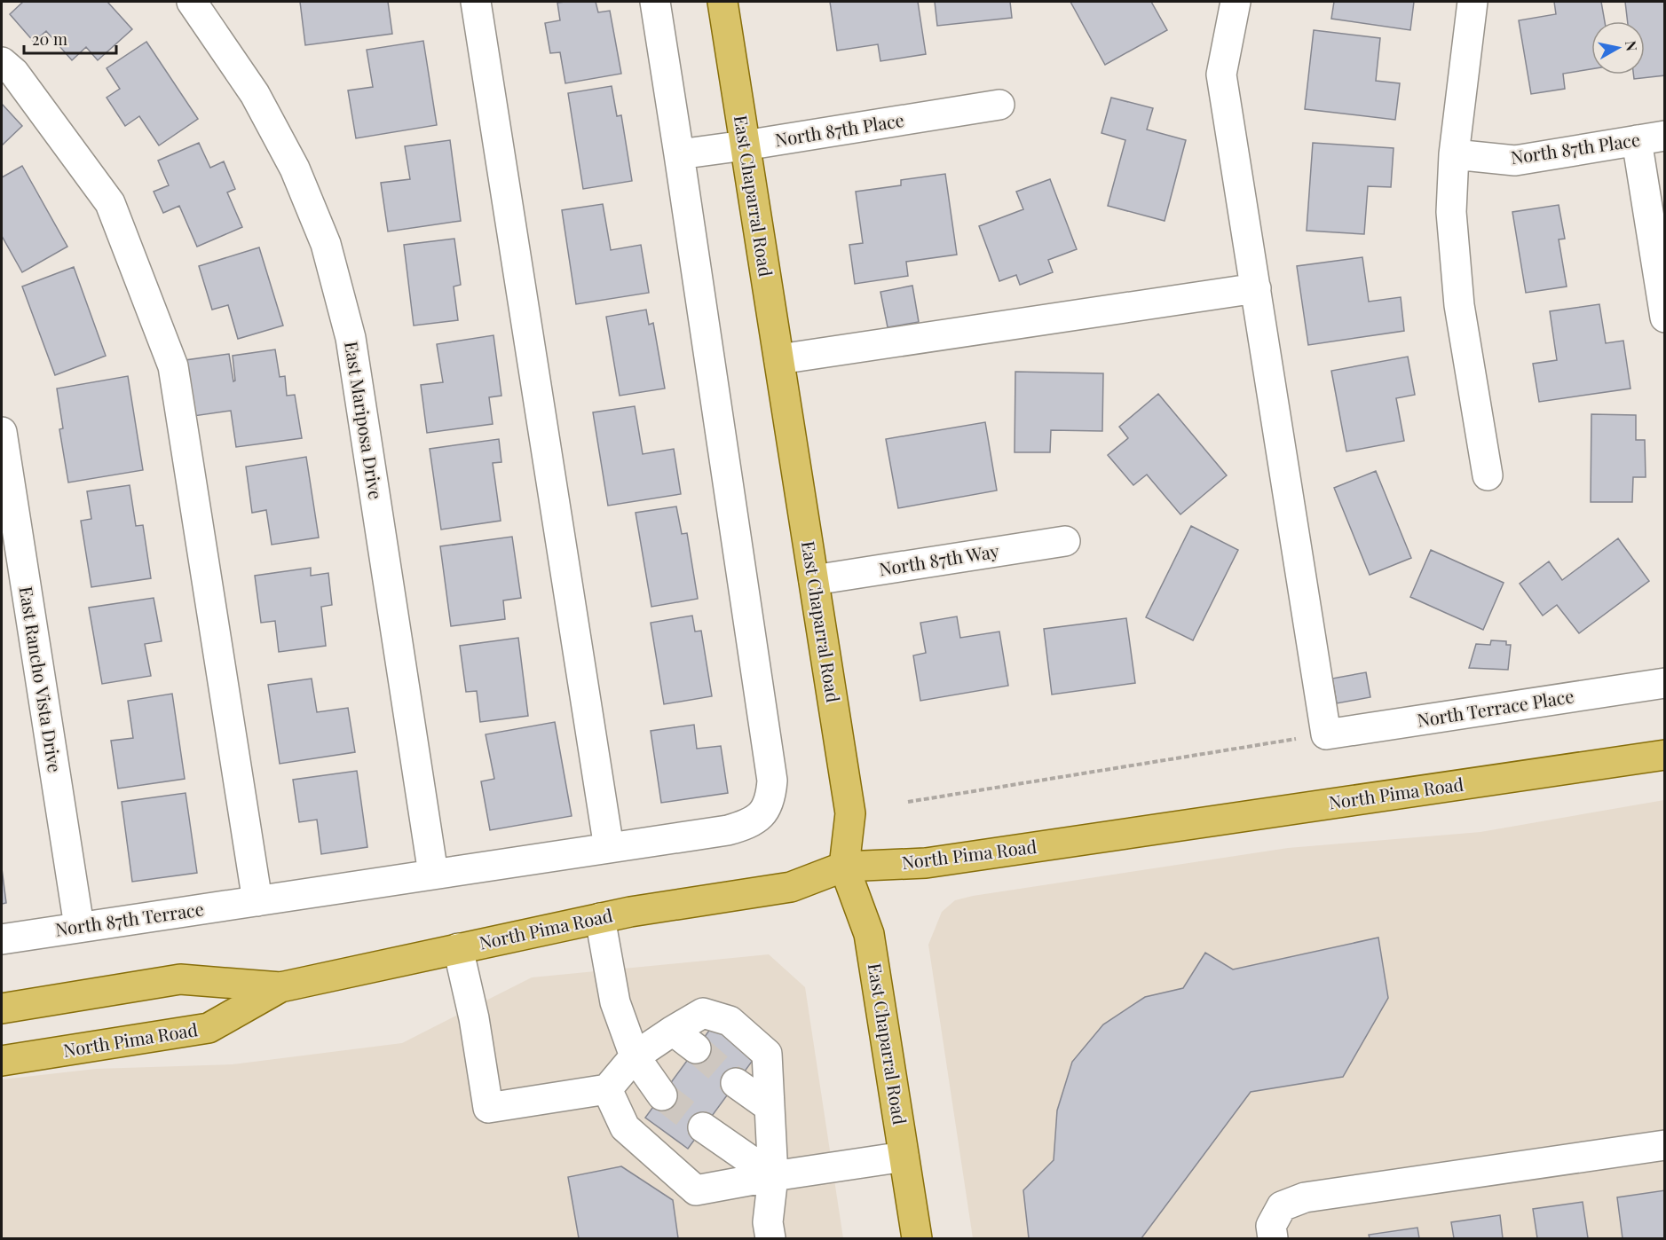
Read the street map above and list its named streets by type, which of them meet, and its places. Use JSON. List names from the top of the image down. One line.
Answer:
{"streets":{"main road":["East Chaparral Road","North Pima Road"],"street":["North 87th Place","East Mariposa Drive","North 87th Way","East Rancho Vista Drive","North Terrace Place","North 87th Terrace"]},"crossings":[["North 87th Place","East Chaparral Road"],["East Chaparral Road","North 87th Way"],["East Chaparral Road","North Pima Road"],["East Rancho Vista Drive","North 87th Terrace"]],"scale_bar":"20 m","north":"right"}
